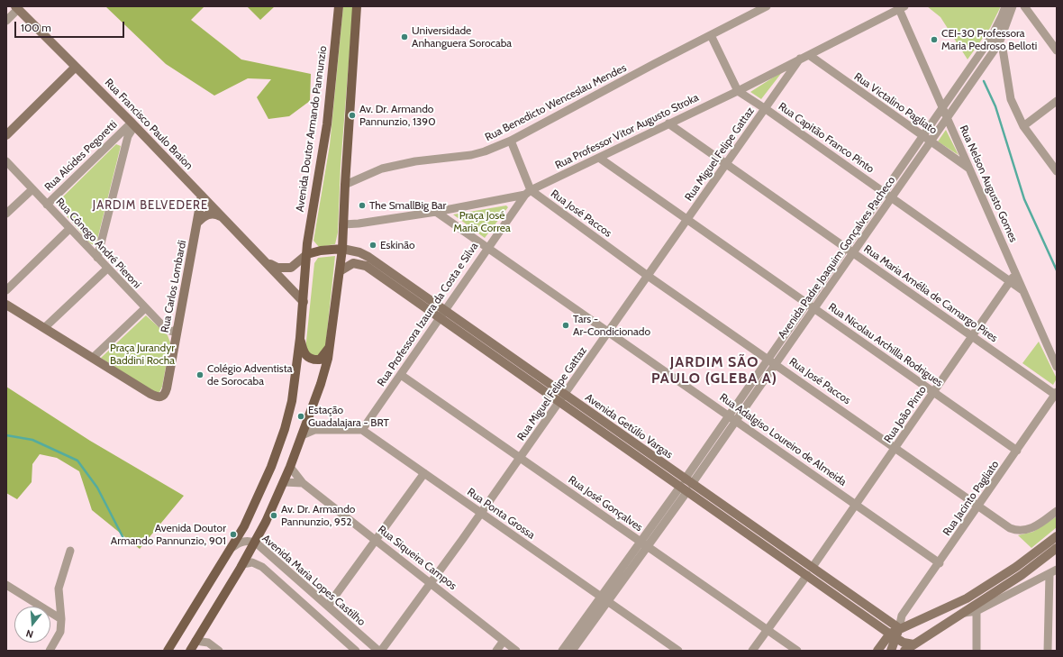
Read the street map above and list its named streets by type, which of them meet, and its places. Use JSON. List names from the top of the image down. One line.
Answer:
{"streets":{"main road":["Avenida Doutor Armando Pannunzio"],"street":["Rua Benedicto Wenceslau Mendes","Rua Victalino Pagliato","Rua Francisco Paulo Braion","Rua Professor Vitor Augusto Stroka","Rua Capitão Franco Pinto","Rua Miguel Felipe Gattaz","Rua Alcides Pegoretti","Rua Nelson Augusto Gomes","Rua José Paccos","Rua Cônego André Pieroni","Avenida Padre Joaquim Gonçalves Pacheco","Rua Carlos Lombardi","Rua Maria Amélia de Camargo Pires","Rua Professora Izaura da Costa e Silva","Rua Nicolau Archilla Rodrigues","Rua João Pinto","Avenida Getúlio Vargas","Rua Adalgiso Loureiro de Almeida","Rua Jacinto Pagliato","Rua José Gonçalves","Rua Ponta Grossa","Rua Siqueira Campos","Avenida Maria Lopes Castilho"]},"crossings":[["Rua Victalino Pagliato","Rua Professor Vitor Augusto Stroka"],["Rua Victalino Pagliato","Rua Nelson Augusto Gomes"],["Rua Victalino Pagliato","Avenida Padre Joaquim Gonçalves Pacheco"],["Rua Francisco Paulo Braion","Avenida Doutor Armando Pannunzio"],["Rua Francisco Paulo Braion","Rua Alcides Pegoretti"],["Rua Francisco Paulo Braion","Rua Carlos Lombardi"],["Avenida Doutor Armando Pannunzio","Avenida Maria Lopes Castilho"],["Rua Professor Vitor Augusto Stroka","Rua Capitão Franco Pinto"],["Rua Professor Vitor Augusto Stroka","Rua Miguel Felipe Gattaz"],["Rua Professor Vitor Augusto Stroka","Rua Nelson Augusto Gomes"],["Rua Professor Vitor Augusto Stroka","Rua José Paccos"],["Rua Professor Vitor Augusto Stroka","Rua Maria Amélia de Camargo Pires"],["Rua Professor Vitor Augusto Stroka","Rua Professora Izaura da Costa e Silva"],["Rua Professor Vitor Augusto Stroka","Rua Nicolau Archilla Rodrigues"],["Rua Professor Vitor Augusto Stroka","Rua Adalgiso Loureiro de Almeida"],["Rua Capitão Franco Pinto","Rua Miguel Felipe Gattaz"],["Rua Capitão Franco Pinto","Rua Nelson Augusto Gomes"],["Rua Capitão Franco Pinto","Avenida Padre Joaquim Gonçalves Pacheco"],["Rua Capitão Franco Pinto","Rua João Pinto"],["Rua Miguel Felipe Gattaz","Rua José Paccos"],["Rua Miguel Felipe Gattaz","Rua Maria Amélia de Camargo Pires"],["Rua Miguel Felipe Gattaz","Rua Nicolau Archilla Rodrigues"],["Rua Miguel Felipe Gattaz","Avenida Getúlio Vargas"],["Rua Miguel Felipe Gattaz","Rua Adalgiso Loureiro de Almeida"],["Rua Miguel Felipe Gattaz","Rua José Gonçalves"],["Rua Miguel Felipe Gattaz","Rua Ponta Grossa"],["Rua Miguel Felipe Gattaz","Rua Siqueira Campos"],["Rua Alcides Pegoretti","Rua Cônego André Pieroni"],["Rua Nelson Augusto Gomes","Avenida Padre Joaquim Gonçalves Pacheco"],["Rua Nelson Augusto Gomes","Rua João Pinto"],["Rua José Paccos","Avenida Padre Joaquim Gonçalves Pacheco"],["Rua José Paccos","Rua Professora Izaura da Costa e Silva"],["Rua José Paccos","Rua João Pinto"],["Rua José Paccos","Rua Jacinto Pagliato"],["Rua Cônego André Pieroni","Rua Carlos Lombardi"],["Avenida Padre Joaquim Gonçalves Pacheco","Rua Maria Amélia de Camargo Pires"],["Avenida Padre Joaquim Gonçalves Pacheco","Rua Nicolau Archilla Rodrigues"],["Avenida Padre Joaquim Gonçalves Pacheco","Avenida Getúlio Vargas"],["Avenida Padre Joaquim Gonçalves Pacheco","Rua Adalgiso Loureiro de Almeida"],["Avenida Padre Joaquim Gonçalves Pacheco","Rua José Gonçalves"],["Avenida Padre Joaquim Gonçalves Pacheco","Rua Ponta Grossa"],["Rua Maria Amélia de Camargo Pires","Rua João Pinto"],["Rua Maria Amélia de Camargo Pires","Rua Jacinto Pagliato"],["Rua Professora Izaura da Costa e Silva","Avenida Getúlio Vargas"],["Rua Professora Izaura da Costa e Silva","Rua Adalgiso Loureiro de Almeida"],["Rua Professora Izaura da Costa e Silva","Rua José Gonçalves"],["Rua Professora Izaura da Costa e Silva","Rua Ponta Grossa"],["Rua Nicolau Archilla Rodrigues","Rua João Pinto"],["Rua Nicolau Archilla Rodrigues","Rua Jacinto Pagliato"],["Rua João Pinto","Avenida Getúlio Vargas"],["Rua João Pinto","Rua Adalgiso Loureiro de Almeida"],["Rua João Pinto","Rua José Gonçalves"],["Avenida Getúlio Vargas","Rua Jacinto Pagliato"],["Rua Adalgiso Loureiro de Almeida","Rua Jacinto Pagliato"]],"districts":["JARDIM BELVEDERE","JARDIM SÃO PAULO (GLEBA A)"],"parks":["Praça José Maria Correa","Praça Jurandyr Baddini Rocha"],"places":["Universidade Anhanguera Sorocaba","CEI-30 Professora Maria Pedroso Belloti","Av. Dr. Armando Pannunzio, 1390","The SmallBig Bar","Eskinão","Tars - Ar-Condicionado","Colégio Adventista de Sorocaba","Estação Guadalajara - BRT","Av. Dr. Armando Pannunzio, 952","Avenida Doutor Armando Pannunzio, 901"],"scale_bar":"100 m","north":"bottom"}
